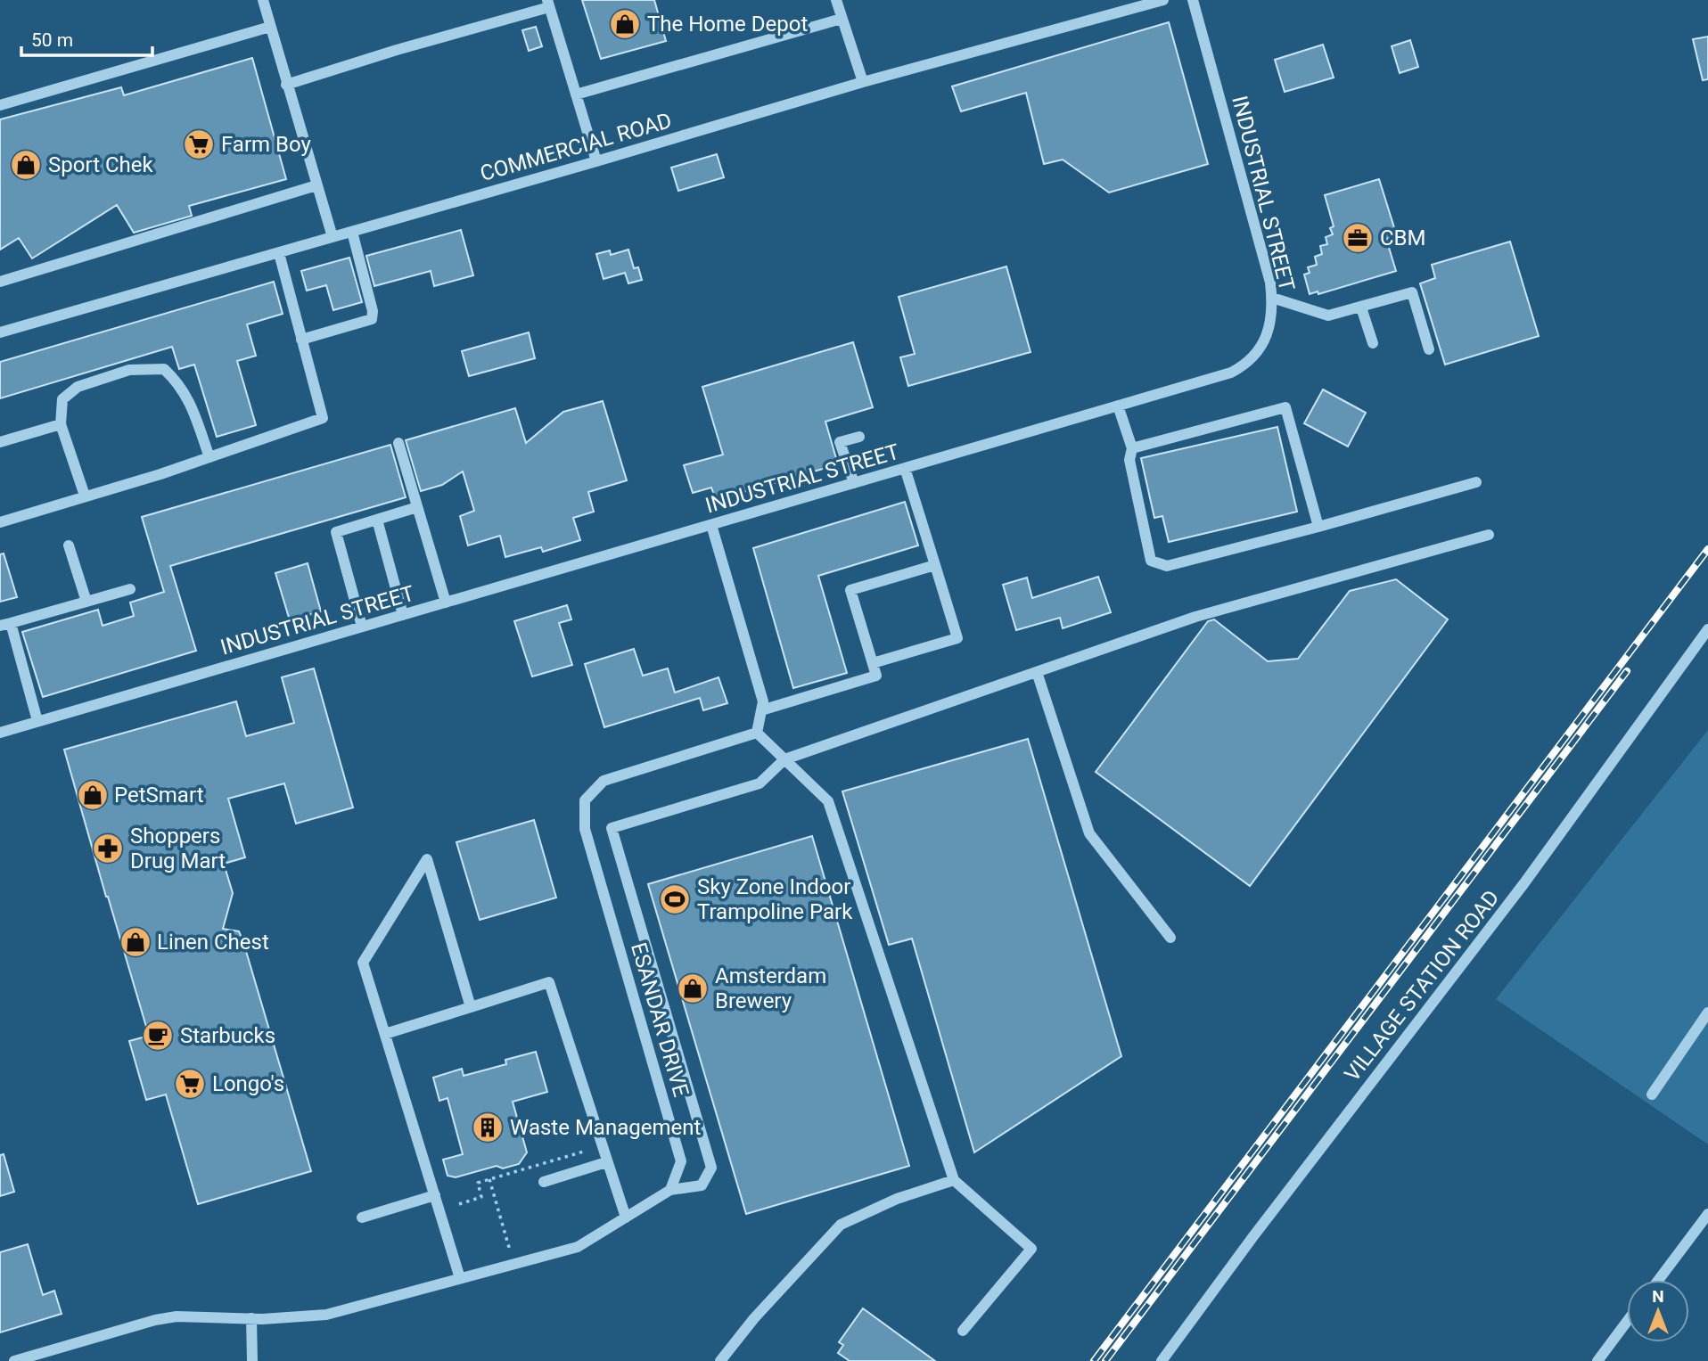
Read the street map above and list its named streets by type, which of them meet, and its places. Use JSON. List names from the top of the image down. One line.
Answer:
{"streets":{"street":["COMMERCIAL ROAD","INDUSTRIAL STREET","VILLAGE STATION ROAD","ESANDAR DRIVE"]},"places":{"shop":["The Home Depot","Sport Chek","PetSmart","Linen Chest","Amsterdam Brewery"],"supermarket":["Farm Boy","Longo's"],"office":["CBM"],"pharmacy":["Shoppers Drug Mart"],"sports":["Sky Zone Indoor Trampoline Park"],"cafe":["Starbucks"],"building":["Waste Management"]},"scale_bar":"50 m","north":"top"}
